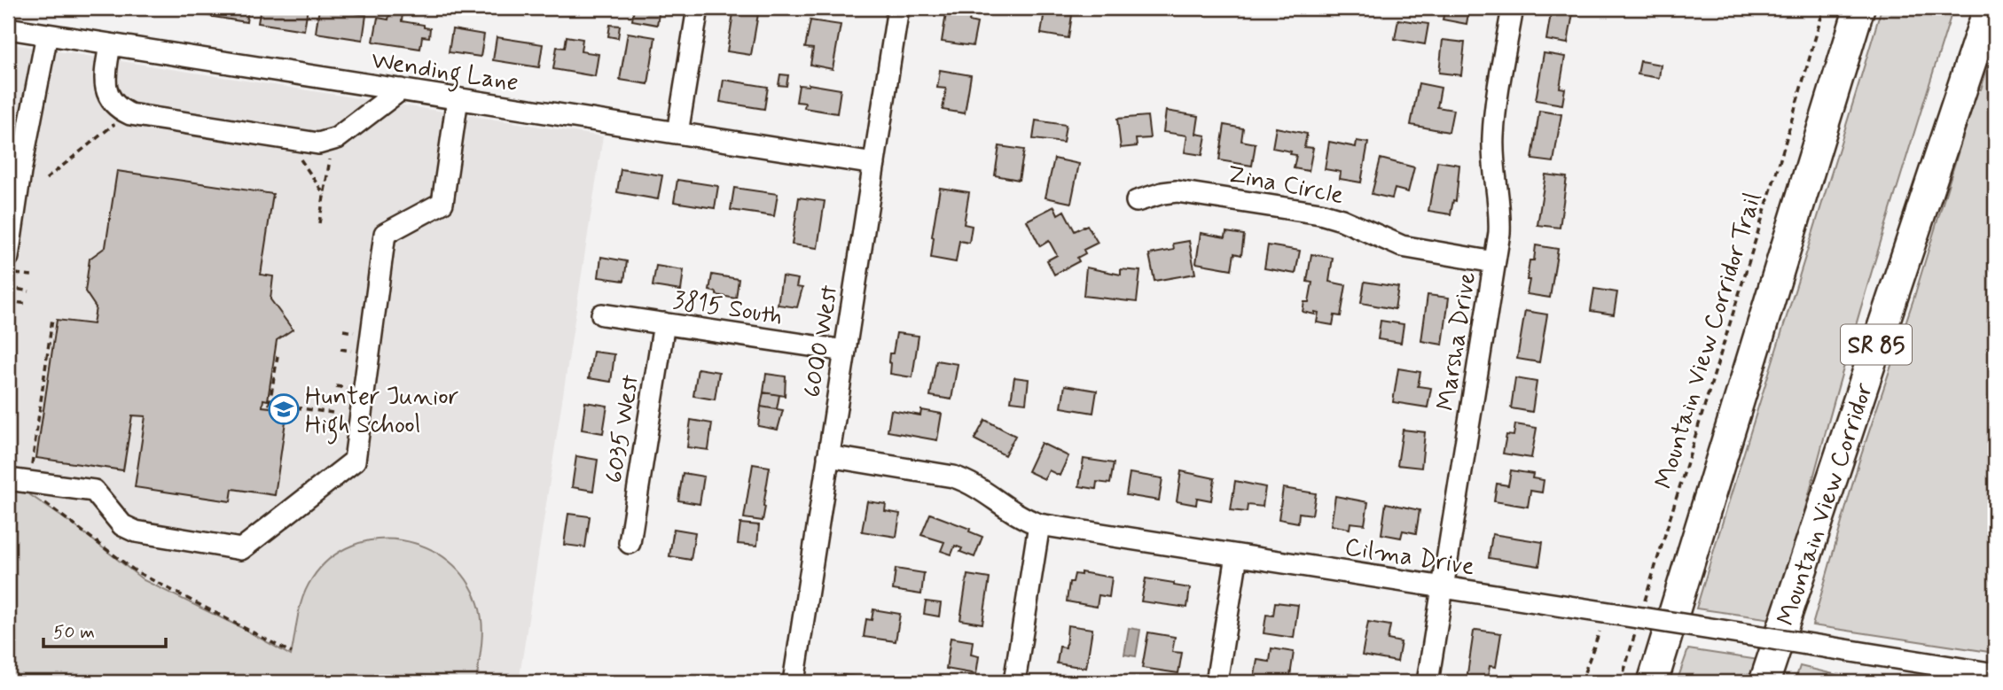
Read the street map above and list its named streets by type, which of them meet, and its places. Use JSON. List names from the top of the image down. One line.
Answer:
{"streets":{"highway":["SR 85","Mountain View Corridor"],"street":["Wending Lane","Zina Circle","3815 South","6000 West","Marsha Drive","6035 West","Cilma Drive"],"path":["Mountain View Corridor Trail"]},"crossings":[["Wending Lane","6000 West"],["Zina Circle","Marsha Drive"],["3815 South","6000 West"],["3815 South","6035 West"],["6000 West","Cilma Drive"],["Marsha Drive","Cilma Drive"]],"places":{"school or university":["Hunter Junior High School"]},"scale_bar":"50 m"}
